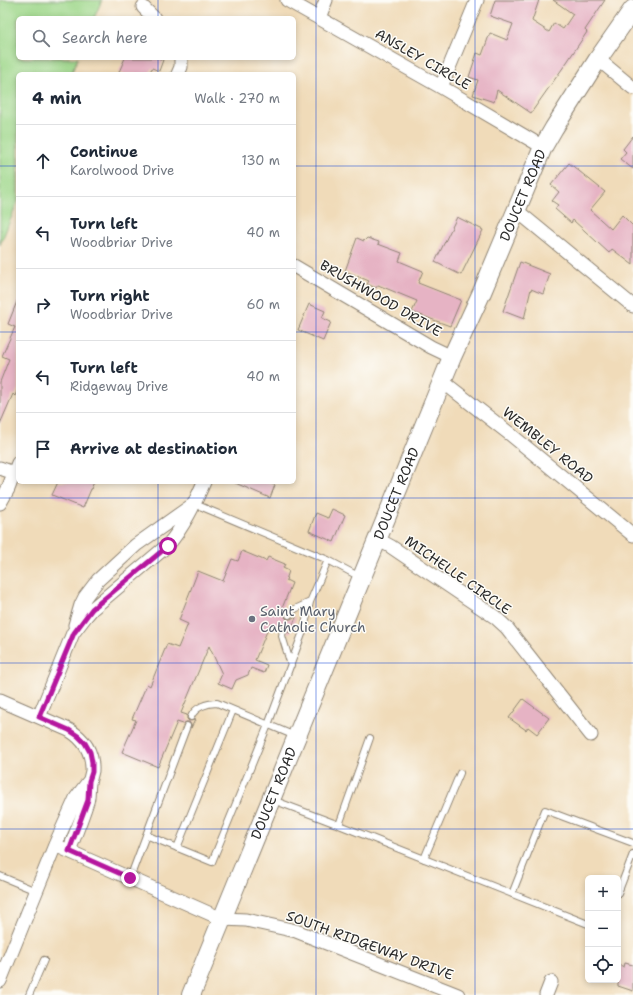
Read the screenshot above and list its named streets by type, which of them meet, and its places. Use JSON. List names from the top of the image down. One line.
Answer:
{"streets":{"street":["ANSLEY CIRCLE","DOUCET ROAD","BRUSHWOOD DRIVE","WEMBLEY ROAD","MICHELLE CIRCLE","SOUTH RIDGEWAY DRIVE"]},"crossings":[["ANSLEY CIRCLE","DOUCET ROAD"],["DOUCET ROAD","BRUSHWOOD DRIVE"],["DOUCET ROAD","WEMBLEY ROAD"],["DOUCET ROAD","MICHELLE CIRCLE"],["DOUCET ROAD","SOUTH RIDGEWAY DRIVE"]],"places":["Saint Mary Catholic Church"],"page":{"search":"Search here","heading":["4 min","Walk · 270 m"],"list":[["Continue","Karolwood Drive","130 m"],["Turn left","Woodbriar Drive","40 m"],["Turn right","Woodbriar Drive","60 m"],["Turn left","Ridgeway Drive","40 m"],"Arrive at destination"],"map_buttons":["+","−"]}}
